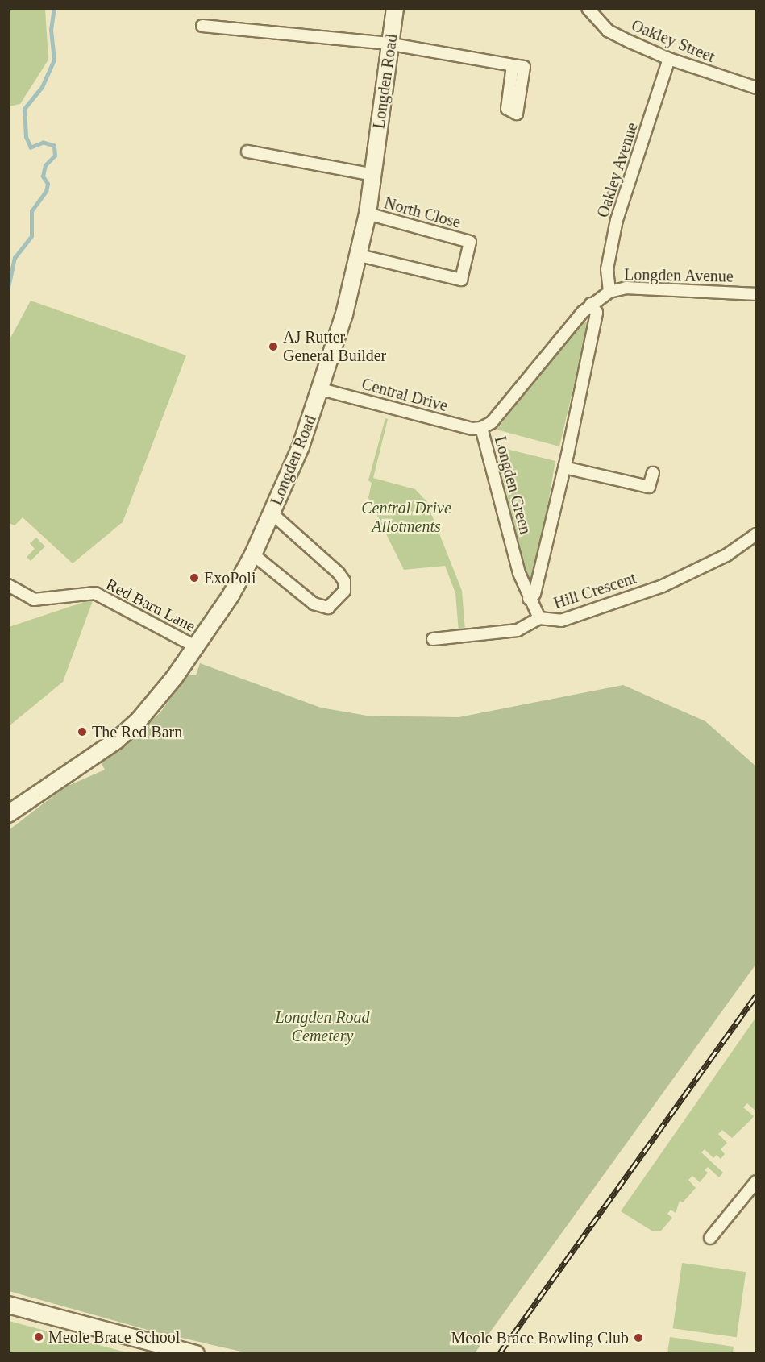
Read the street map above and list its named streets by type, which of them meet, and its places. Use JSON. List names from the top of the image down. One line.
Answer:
{"streets":{"street":["Oakley Street","Longden Road","Oakley Avenue","North Close","Longden Avenue","Central Drive","Longden Green","Hill Crescent","Red Barn Lane"]},"crossings":[["Oakley Street","Oakley Avenue"],["Longden Road","North Close"],["Longden Road","Central Drive"],["Longden Road","Red Barn Lane"],["Oakley Avenue","Longden Avenue"],["Oakley Avenue","Longden Green"],["Longden Avenue","Longden Green"],["Central Drive","Longden Green"],["Longden Green","Hill Crescent"]],"parks":["Central Drive Allotments","Longden Road Cemetery"],"places":["AJ Rutter General Builder","ExoPoli","The Red Barn","Meole Brace School","Meole Brace Bowling Club"]}
